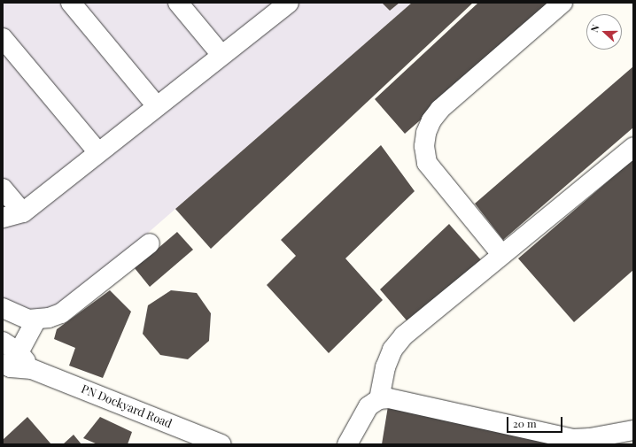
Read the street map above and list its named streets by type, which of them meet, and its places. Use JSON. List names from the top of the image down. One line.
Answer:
{"streets":{"street":["PN Dockyard Road"]},"scale_bar":"20 m","north":"left"}
